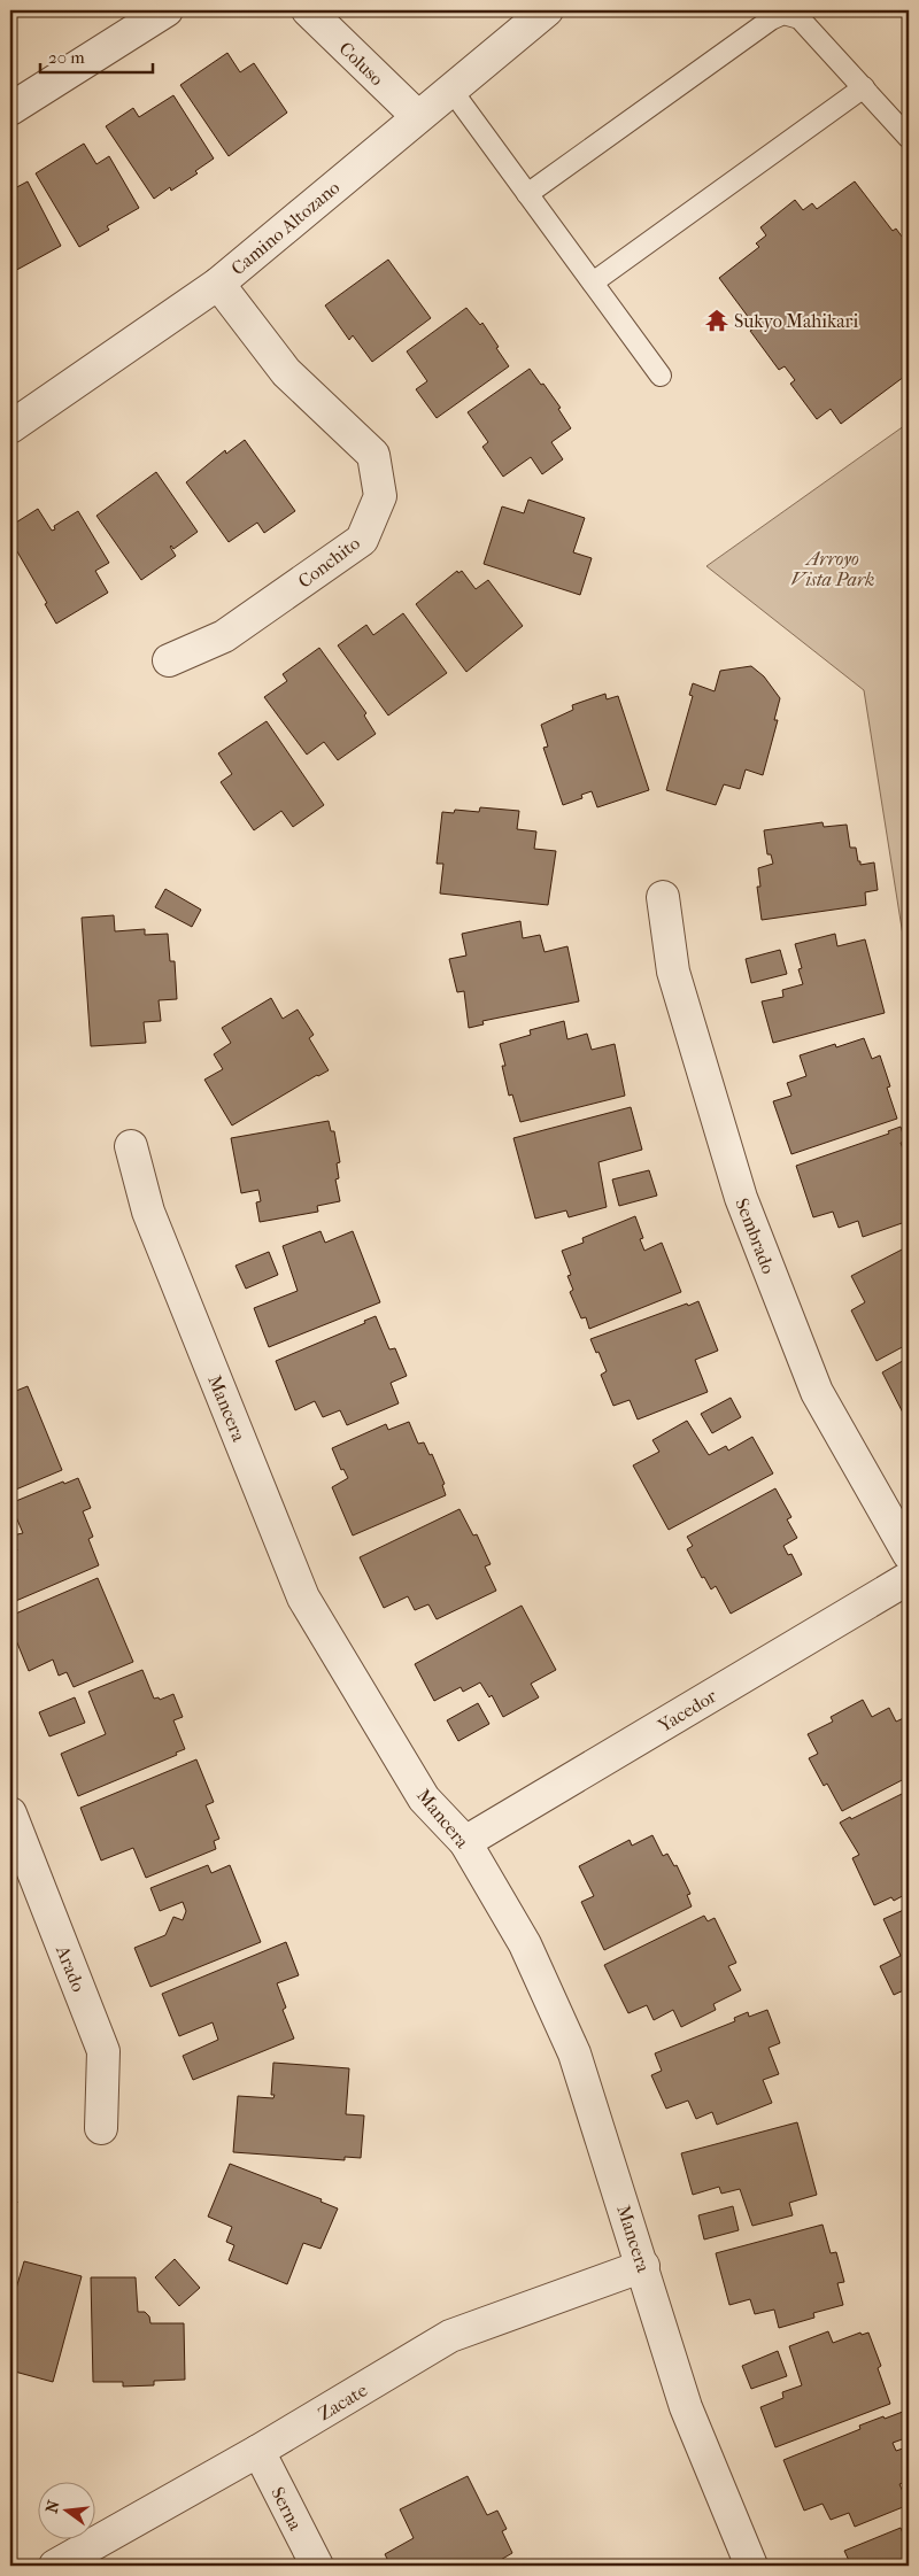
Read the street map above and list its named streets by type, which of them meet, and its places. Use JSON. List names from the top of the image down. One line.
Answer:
{"streets":{"street":["Coluso","Camino Altozano","Conchito","Sembrado","Mancera","Yacedor","Arado","Zacate","Serna"]},"crossings":[["Coluso","Camino Altozano"],["Camino Altozano","Conchito"],["Mancera","Yacedor"],["Mancera","Zacate"],["Zacate","Serna"]],"parks":["Arroyo Vista Park"],"places":{"temple":["Sukyo Mahikari"]},"scale_bar":"20 m","north":"left"}
